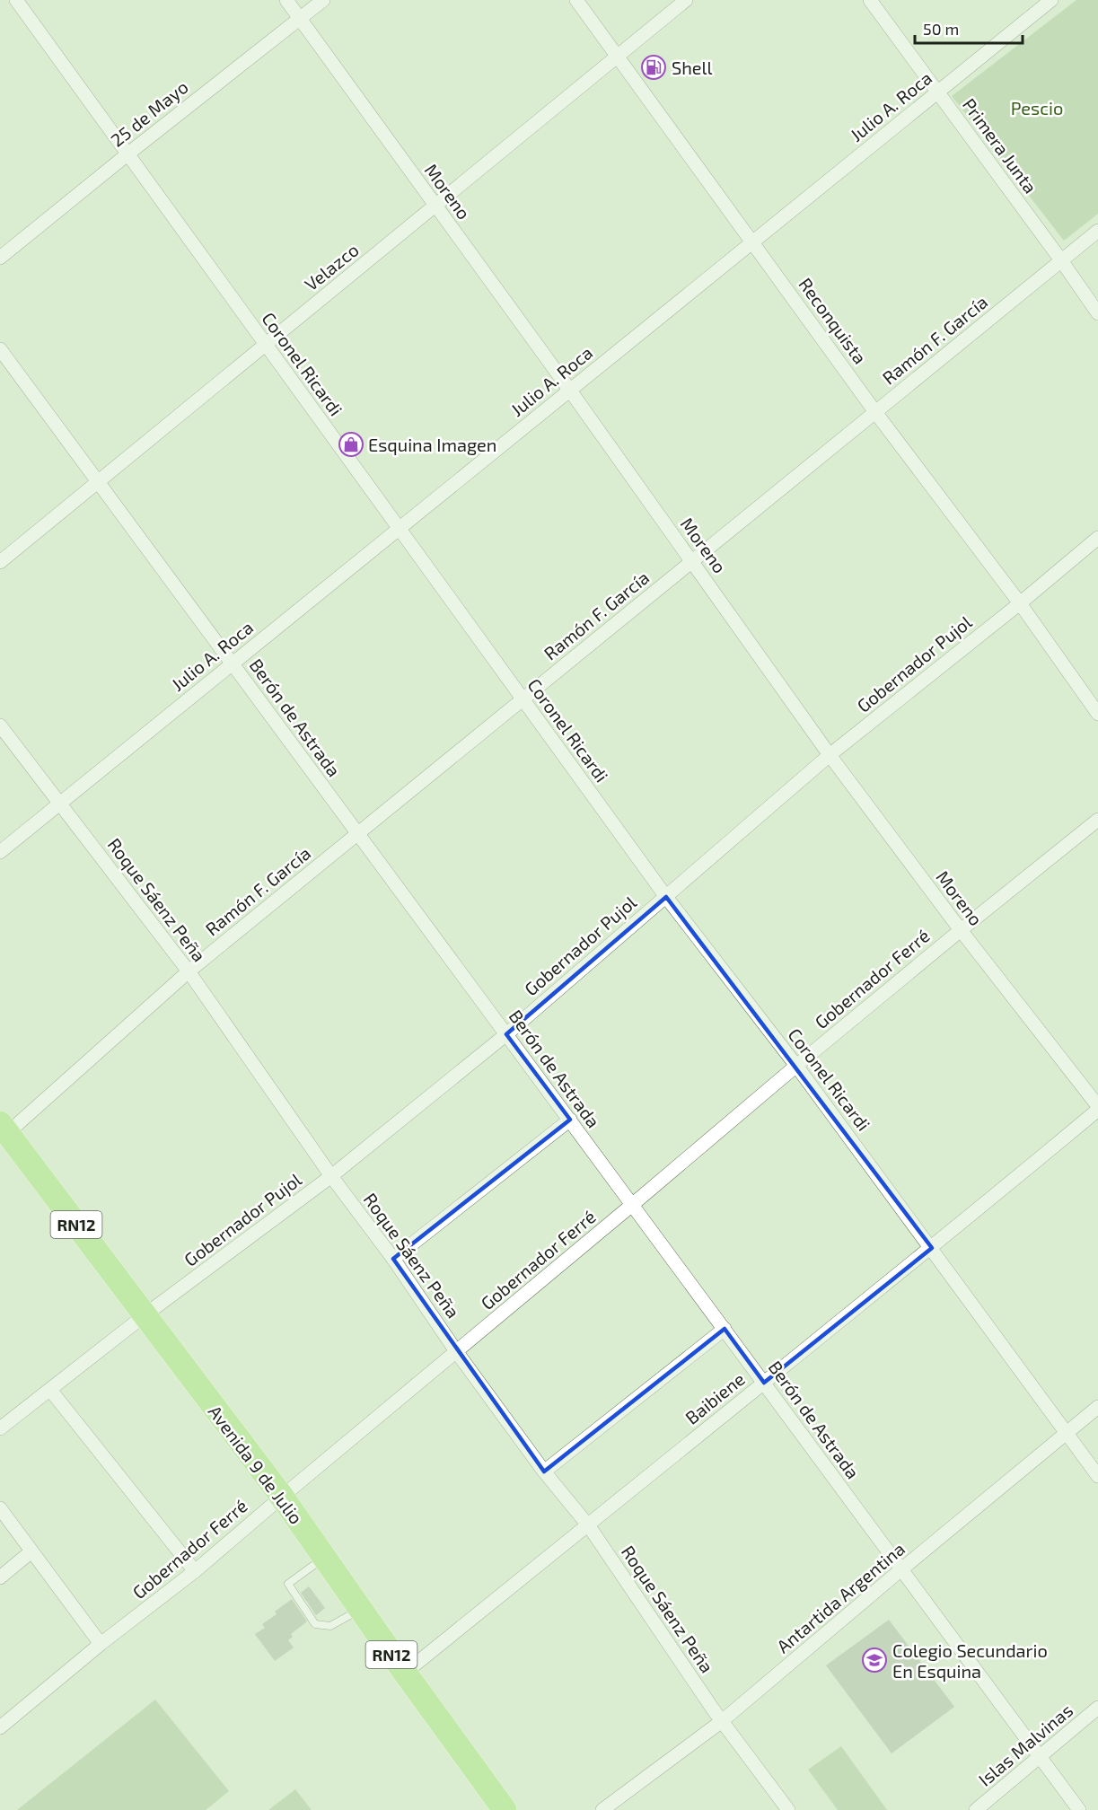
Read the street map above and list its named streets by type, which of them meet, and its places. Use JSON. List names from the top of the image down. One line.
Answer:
{"streets":{"highway":["RN12","Avenida 9 de Julio"],"street":["Julio A. Roca","25 de Mayo","Primera Junta","Moreno","Velazco","Reconquista","Ramón F. García","Coronel Ricardi","Gobernador Pujol","Berón de Astrada","Roque Sáenz Peña","Gobernador Ferré","Baibiene","Antartida Argentina","Islas Malvinas"]},"crossings":[["Julio A. Roca","Primera Junta"],["Julio A. Roca","Moreno"],["Julio A. Roca","Reconquista"],["Julio A. Roca","Coronel Ricardi"],["Julio A. Roca","Berón de Astrada"],["Julio A. Roca","Roque Sáenz Peña"],["25 de Mayo","Moreno"],["25 de Mayo","Coronel Ricardi"],["Primera Junta","Ramón F. García"],["Moreno","Velazco"],["Moreno","Ramón F. García"],["Moreno","Gobernador Pujol"],["Moreno","Gobernador Ferré"],["Moreno","Baibiene"],["Velazco","Reconquista"],["Velazco","Coronel Ricardi"],["Velazco","Berón de Astrada"],["Reconquista","Ramón F. García"],["Reconquista","Gobernador Pujol"],["Ramón F. García","Coronel Ricardi"],["Ramón F. García","Berón de Astrada"],["Ramón F. García","Roque Sáenz Peña"],["Ramón F. García","Avenida 9 de Julio"],["Coronel Ricardi","Gobernador Pujol"],["Coronel Ricardi","Gobernador Ferré"],["Coronel Ricardi","Baibiene"],["Coronel Ricardi","Antartida Argentina"],["Gobernador Pujol","Berón de Astrada"],["Gobernador Pujol","Roque Sáenz Peña"],["Gobernador Pujol","Avenida 9 de Julio"],["Berón de Astrada","Gobernador Ferré"],["Berón de Astrada","Baibiene"],["Berón de Astrada","Antartida Argentina"],["Berón de Astrada","Islas Malvinas"],["Roque Sáenz Peña","Gobernador Ferré"],["Roque Sáenz Peña","Baibiene"],["Roque Sáenz Peña","Antartida Argentina"],["Gobernador Ferré","Avenida 9 de Julio"],["Baibiene","Avenida 9 de Julio"]],"parks":["Pescio"],"places":{"fuel station":["Shell"],"shop":["Esquina Imagen"],"school or university":["Colegio Secundario En Esquina"]},"scale_bar":"50 m"}
